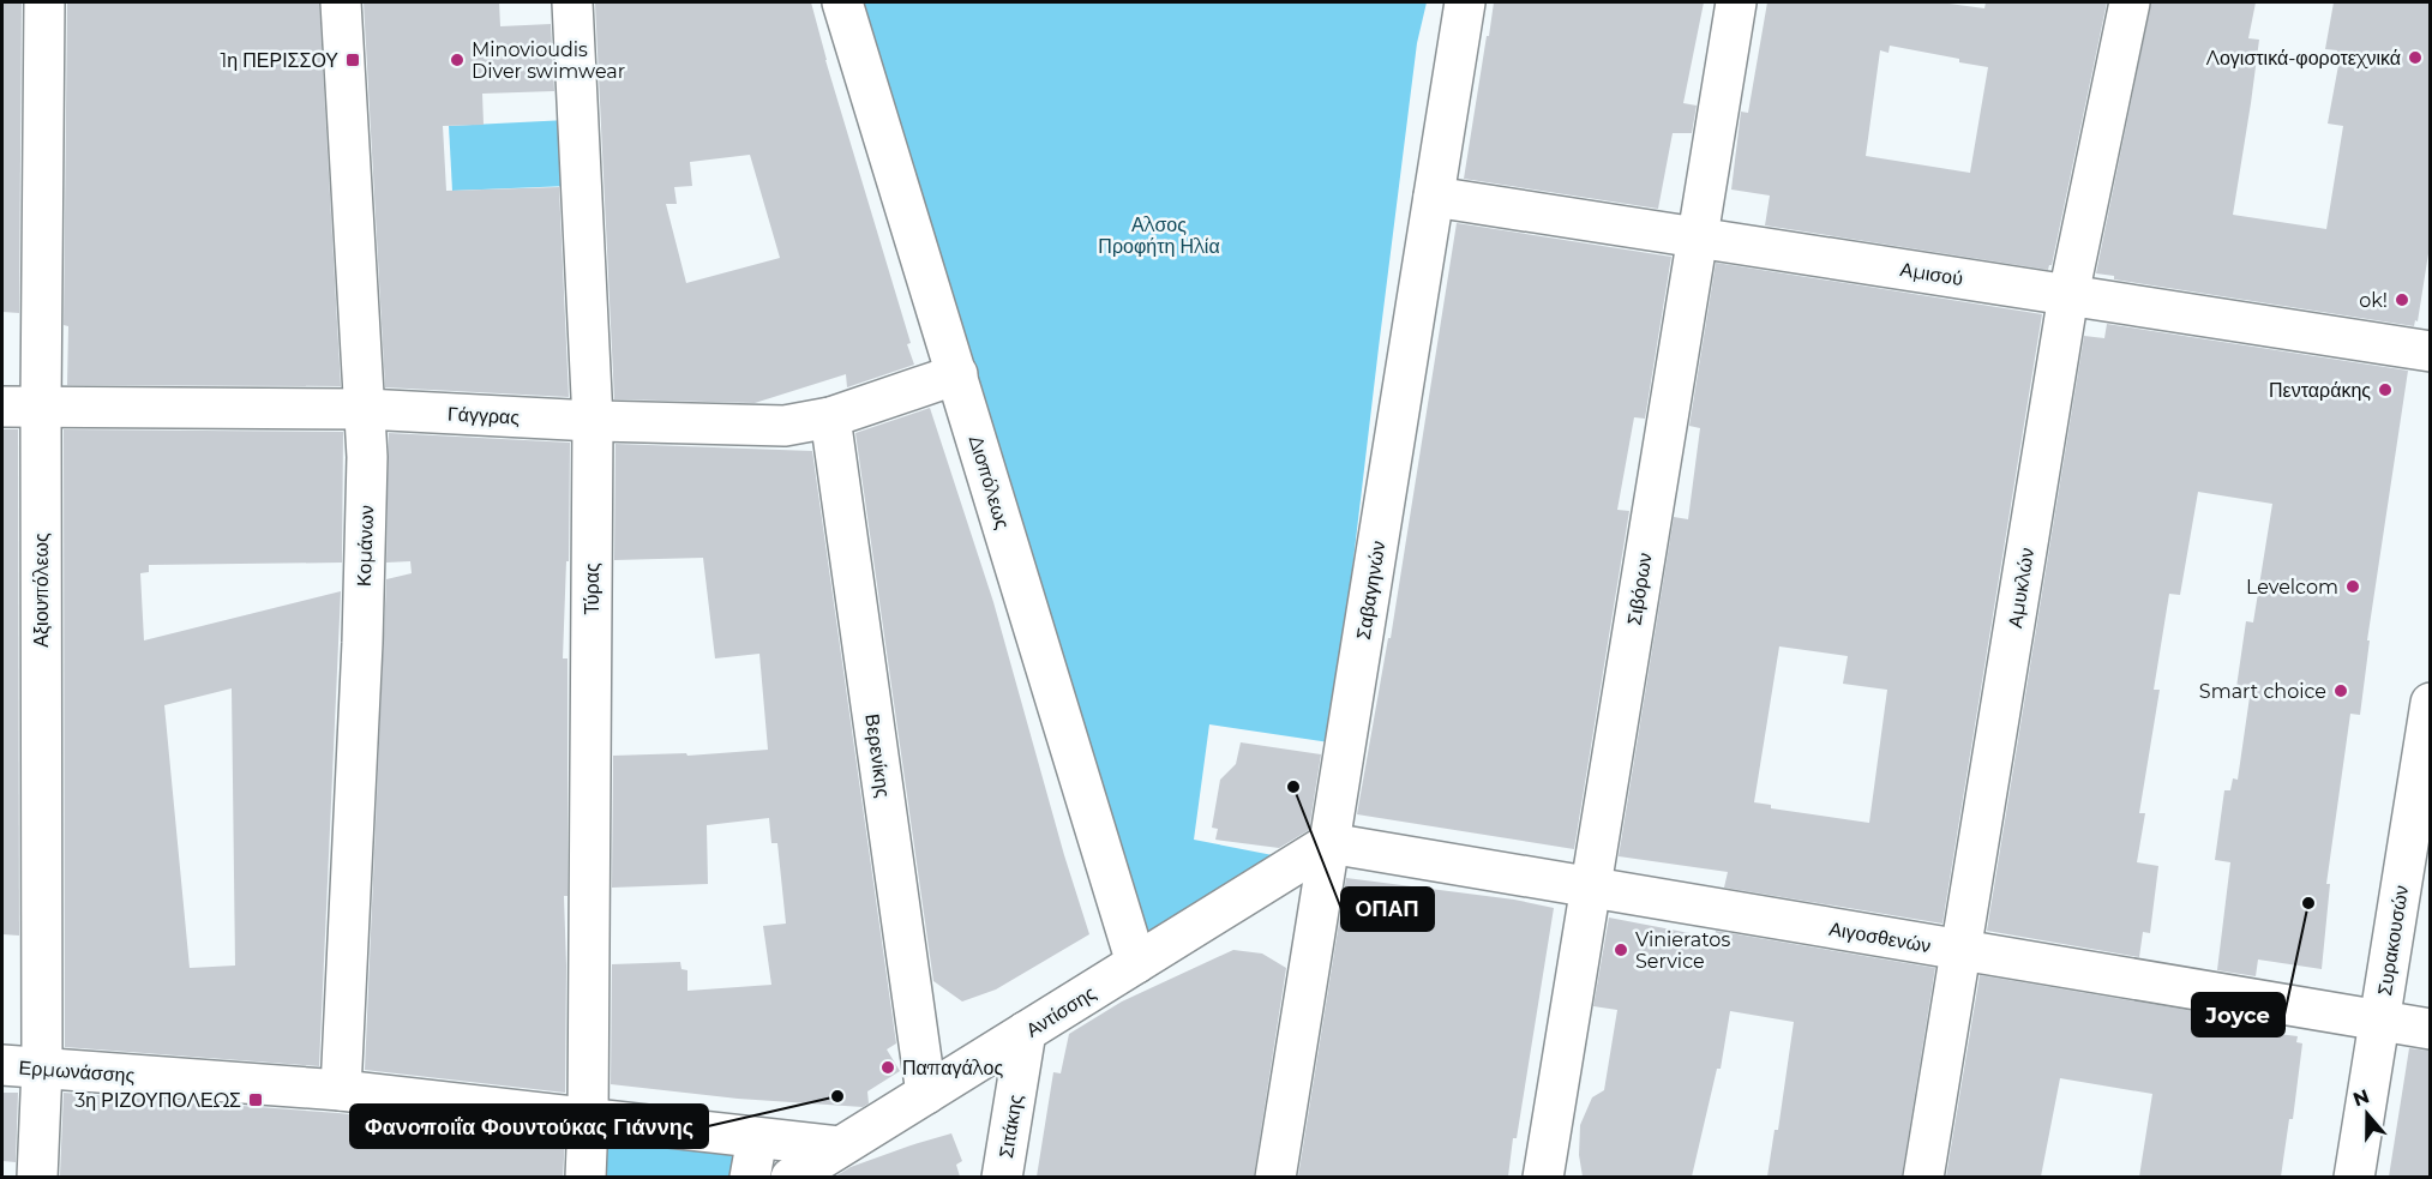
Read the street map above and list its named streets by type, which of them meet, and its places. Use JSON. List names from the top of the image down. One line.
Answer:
{"streets":{"street":["Αμισού","Γάγγρας","Διοπόλεως","Κομάνων","Αμυκλών","Τύρας","Σιβόρων","Αξιουπόλεως","Σαβαγηνών","Βερενίκης","Αιγοσθενών","Συρακουσών","Αντίσσης","Ερμωνάσσης","Σιτάκης"]},"crossings":[["Αμισού","Αμυκλών"],["Αμισού","Σιβόρων"],["Αμισού","Σαβαγηνών"],["Γάγγρας","Διοπόλεως"],["Γάγγρας","Κομάνων"],["Γάγγρας","Τύρας"],["Γάγγρας","Αξιουπόλεως"],["Γάγγρας","Βερενίκης"],["Διοπόλεως","Αντίσσης"],["Κομάνων","Ερμωνάσσης"],["Αμυκλών","Αιγοσθενών"],["Τύρας","Ερμωνάσσης"],["Σιβόρων","Αιγοσθενών"],["Αξιουπόλεως","Ερμωνάσσης"],["Σαβαγηνών","Αιγοσθενών"],["Σαβαγηνών","Αντίσσης"],["Βερενίκης","Αντίσσης"],["Αιγοσθενών","Συρακουσών"],["Αιγοσθενών","Αντίσσης"],["Αντίσσης","Ερμωνάσσης"],["Αντίσσης","Σιτάκης"]],"parks":["Αλσος Προφήτη Ηλία"],"places":{"other":["Λογιστικά-φοροτεχνικά","Minovioudis Diver swimwear","ok!","Πενταράκης","Levelcom","Smart choice","ΟΠΑΠ","Joyce","Vinieratos Service","Παπαγάλος","Φανοποιΐα Φουντούκας Γιάννης"],"transit":["1η ΠΕΡΙΣΣΟΥ","3η ΡΙΖΟΥΠΟΛΕΩΣ"]},"north":"top"}
